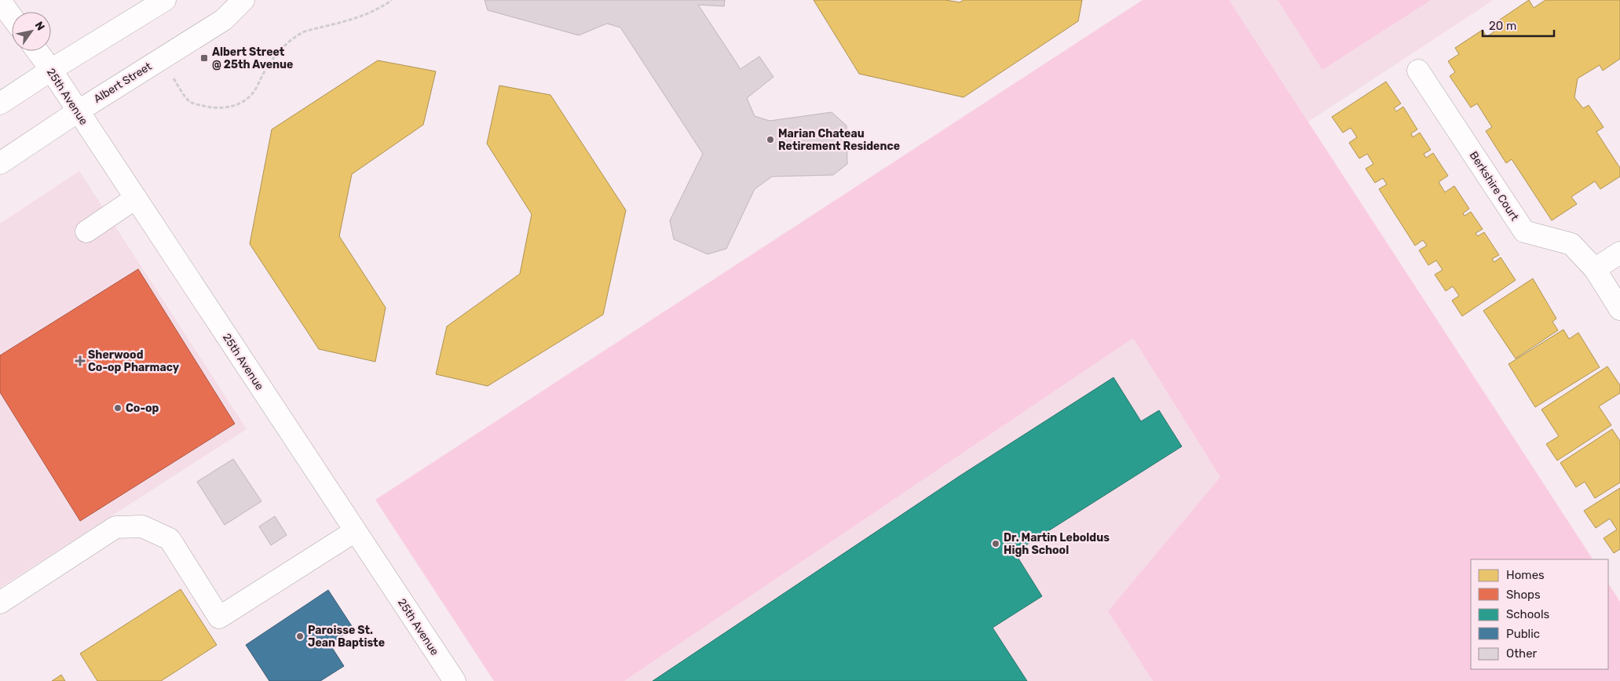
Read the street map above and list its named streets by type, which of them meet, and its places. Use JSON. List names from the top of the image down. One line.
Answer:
{"streets":{"street":["Albert Street","25th Avenue","Berkshire Court"]},"crossings":[["Albert Street","25th Avenue"]],"places":{"transit":["Albert Street @ 25th Avenue"],"other":["Marian Chateau Retirement Residence","Co-op","Dr. Martin Leboldus High School","Paroisse St. Jean Baptiste"],"health":["Sherwood Co-op Pharmacy"]},"legend":["Homes","Shops","Schools","Public","Other"],"scale_bar":"20 m","north":"top right"}
